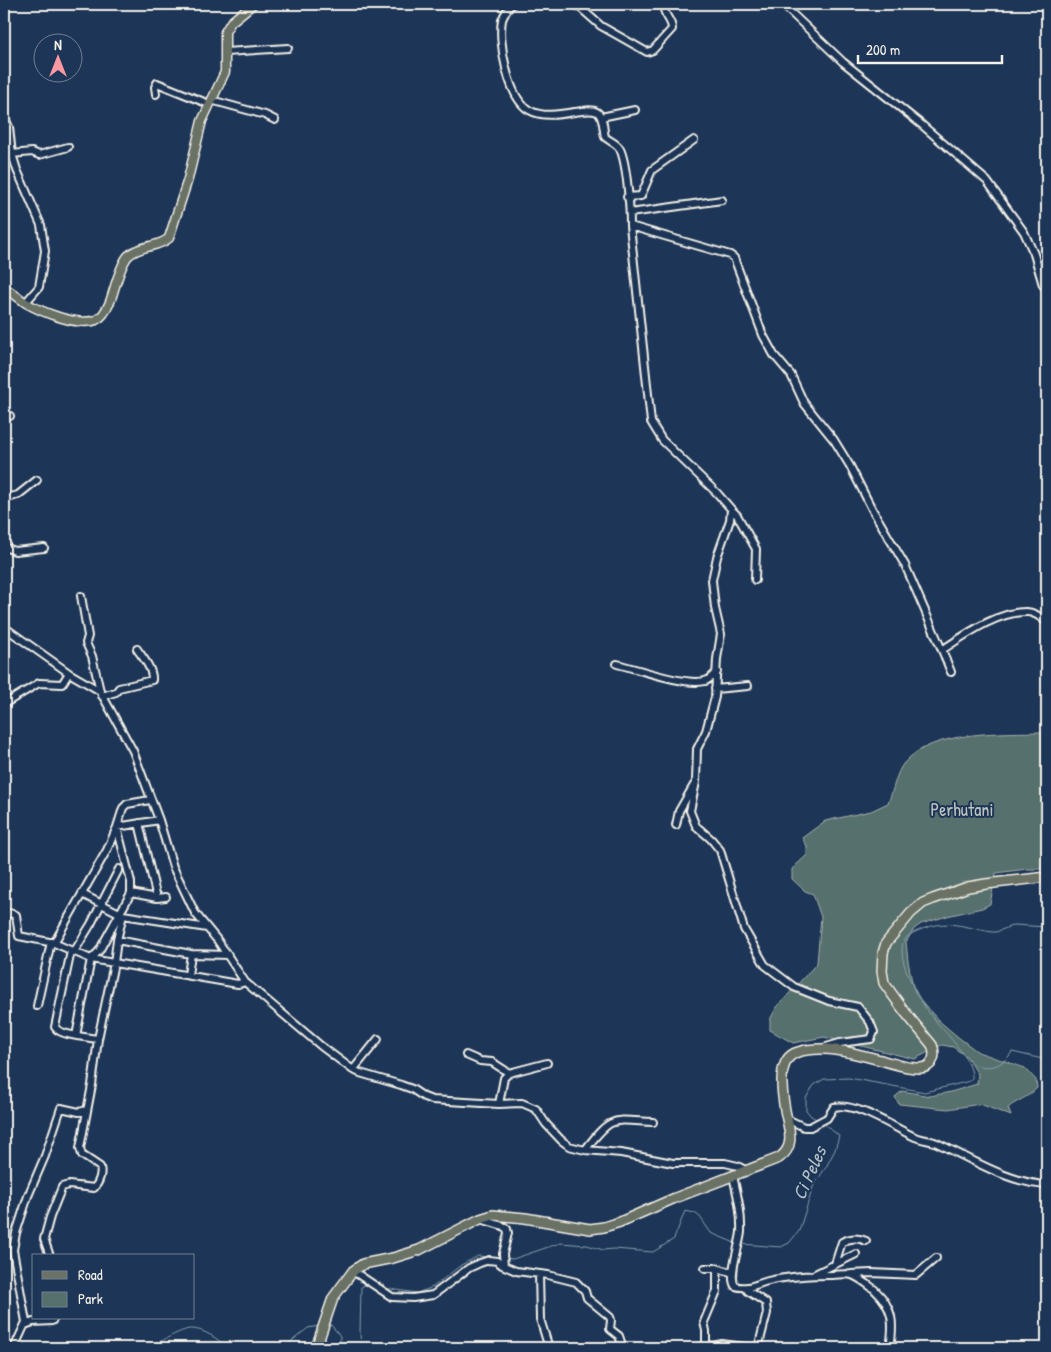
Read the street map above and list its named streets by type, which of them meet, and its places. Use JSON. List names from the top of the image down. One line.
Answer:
{"water":["Ci Peles"],"parks":["Perhutani"],"legend":["Road","Park"],"scale_bar":"200 m","north":"top"}
